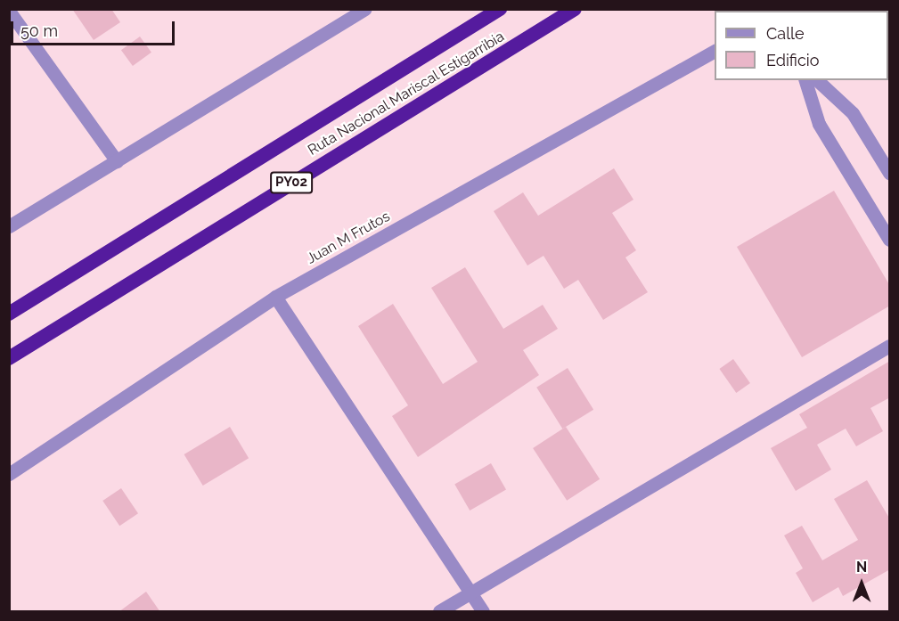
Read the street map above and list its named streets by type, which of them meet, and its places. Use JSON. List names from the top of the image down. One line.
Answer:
{"streets":{"highway":["Ruta Nacional Mariscal Estigarribia","PY02"],"street":["Juan M Frutos"]},"legend":["Calle","Edificio"],"scale_bar":"50 m","north":"top"}
